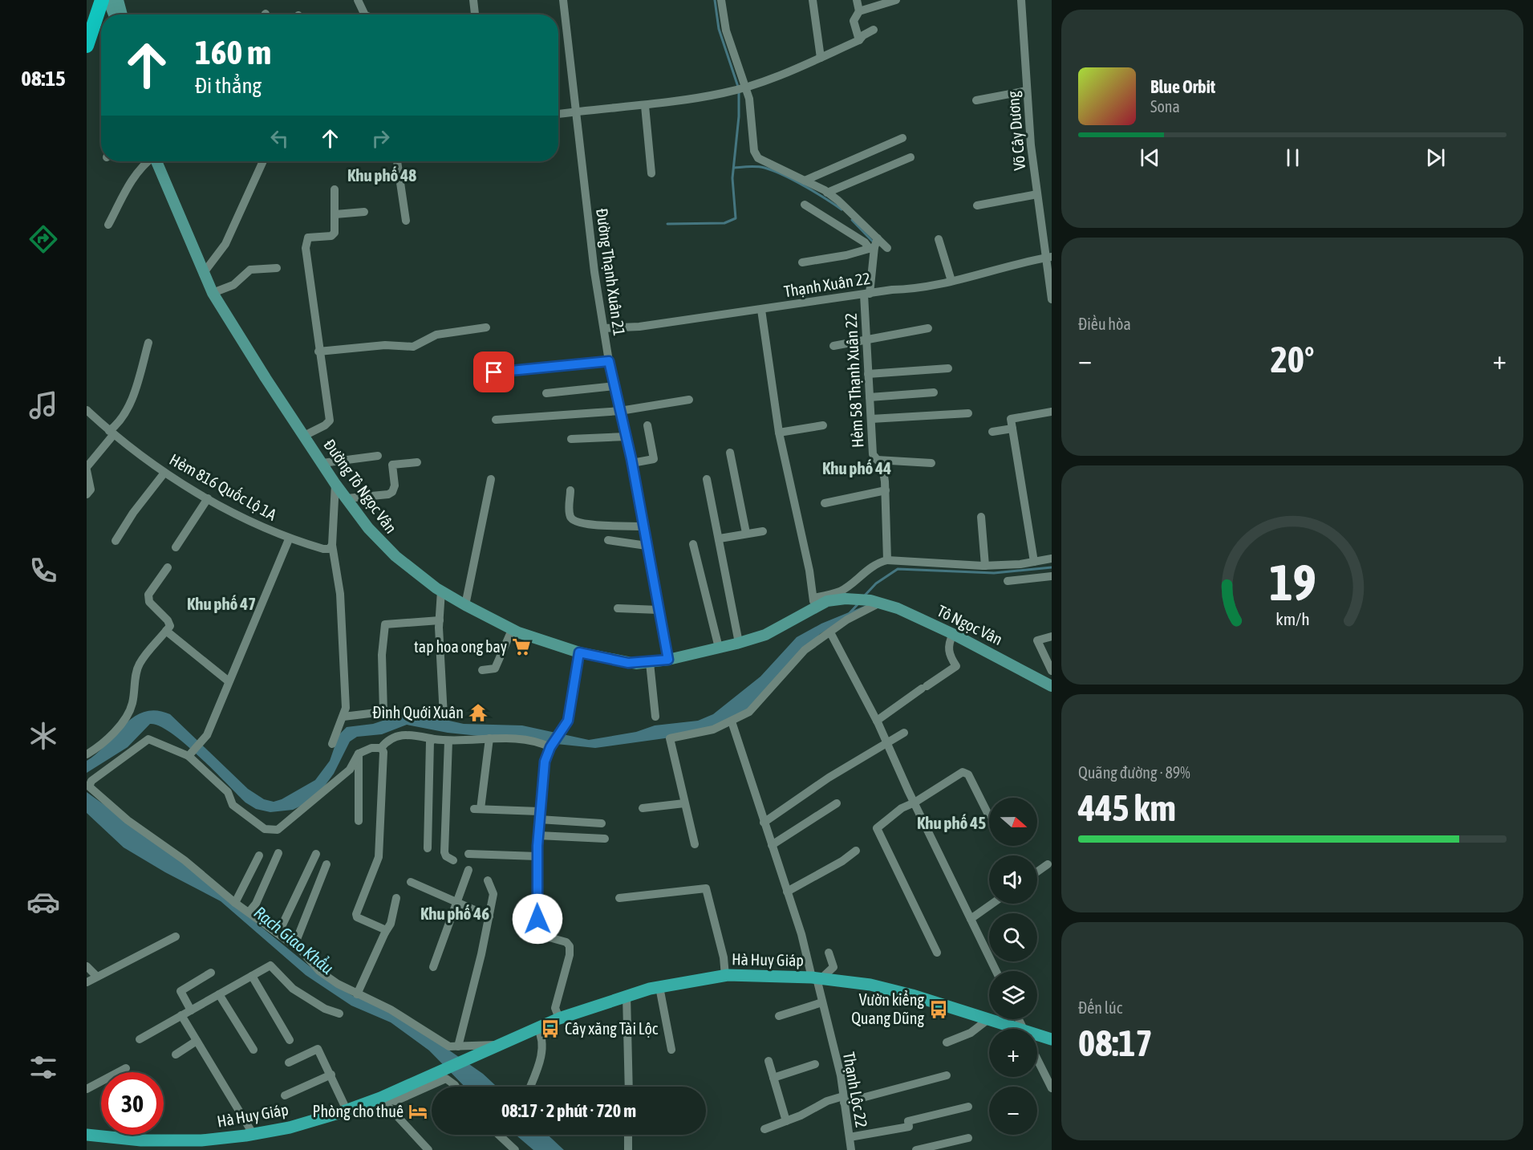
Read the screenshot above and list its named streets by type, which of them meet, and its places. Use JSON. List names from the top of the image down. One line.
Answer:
{"streets":{"main road":["Hà Huy Giáp"],"street":["Võ Cây Dương","Đường Thạnh Xuân 21","Thạnh Xuân 22","Hẻm 58 Thạnh Xuân 22","Đường Tô Ngọc Vân","Hẻm 816 Quốc Lộ 1A","Tô Ngọc Vân","Thạnh Lộc 22"]},"crossings":[["Võ Cây Dương","Thạnh Xuân 22"],["Đường Thạnh Xuân 21","Thạnh Xuân 22"],["Đường Thạnh Xuân 21","Đường Tô Ngọc Vân"],["Thạnh Xuân 22","Hẻm 58 Thạnh Xuân 22"],["Đường Tô Ngọc Vân","Tô Ngọc Vân"],["Hà Huy Giáp","Thạnh Lộc 22"]],"districts":["Khu phố 48","Khu phố 44","Khu phố 47","Khu phố 45","Khu phố 46"],"water":["Rạch Giao Khẩu"],"places":{"supermarket":["tap hoa ong bay"],"temple":["Đình Quới Xuân"],"bus stop":["Vườn kiểng Quang Dũng","Cây xăng Tài Lộc"],"hotel":["Phòng cho thuê"]},"north":"right","page":{"tabs":"08:15","turn":["160 m","Đi thẳng"],"song":["Blue Orbit","Sona"],"tile":["Điều hòa",["Quãng đường · 89%","445 km"],["Đến lúc","08:17"]],"heat":["−","20°","+"],"map_buttons":["+","−"],"limit":"30","trip":"08:17 · 2 phút · 720 m","gauge":["19","km/h"]}}
